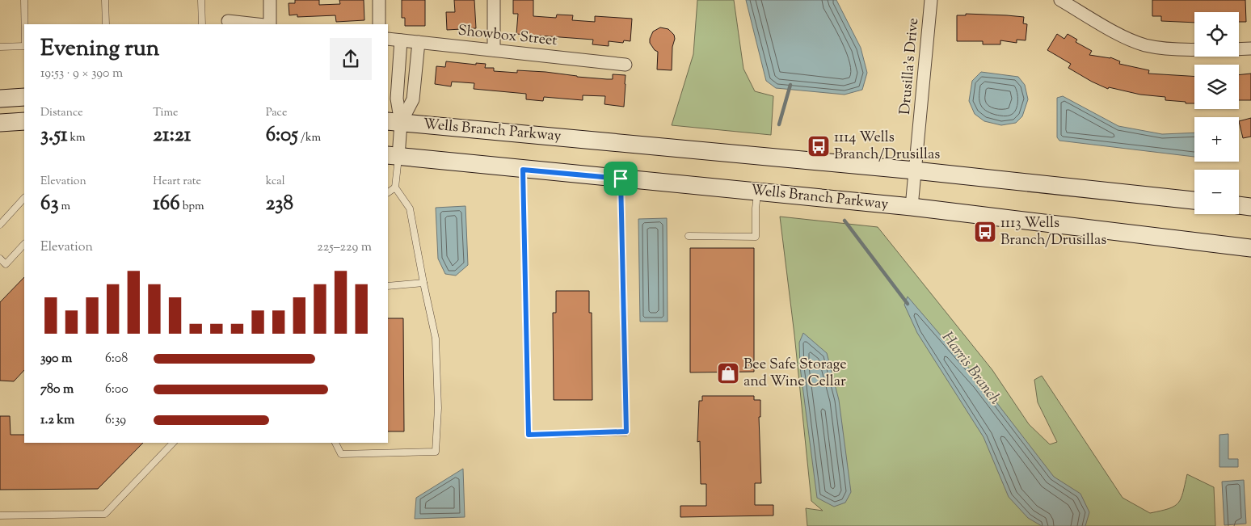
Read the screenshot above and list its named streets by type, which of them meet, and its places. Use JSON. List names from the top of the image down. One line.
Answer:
{"streets":{"main road":["Wells Branch Parkway"],"street":["Showbox Street","Drusilla's Drive"]},"crossings":[["Drusilla's Drive","Wells Branch Parkway"]],"water":["Harris Branch"],"places":{"bus stop":["1114 Wells Branch/Drusillas","1113 Wells Branch/Drusillas"],"shop":["Bee Safe Storage and Wine Cellar"]},"page":{"map_buttons":["+","−"],"heading":["Evening run","19:53 · 9 × 390 m"],"stats":[["Distance","3.51 km"],["Time","21:21"],["Pace","6:05 /km"],["Elevation","63 m"],["Heart rate","166 bpm"],["kcal","238"]],"chart":["Elevation","225–229 m"],"list":[{"name":"390 m","note":"6:08"},{"name":"780 m","note":"6:00"},{"name":"1.2 km","note":"6:39"}]}}
